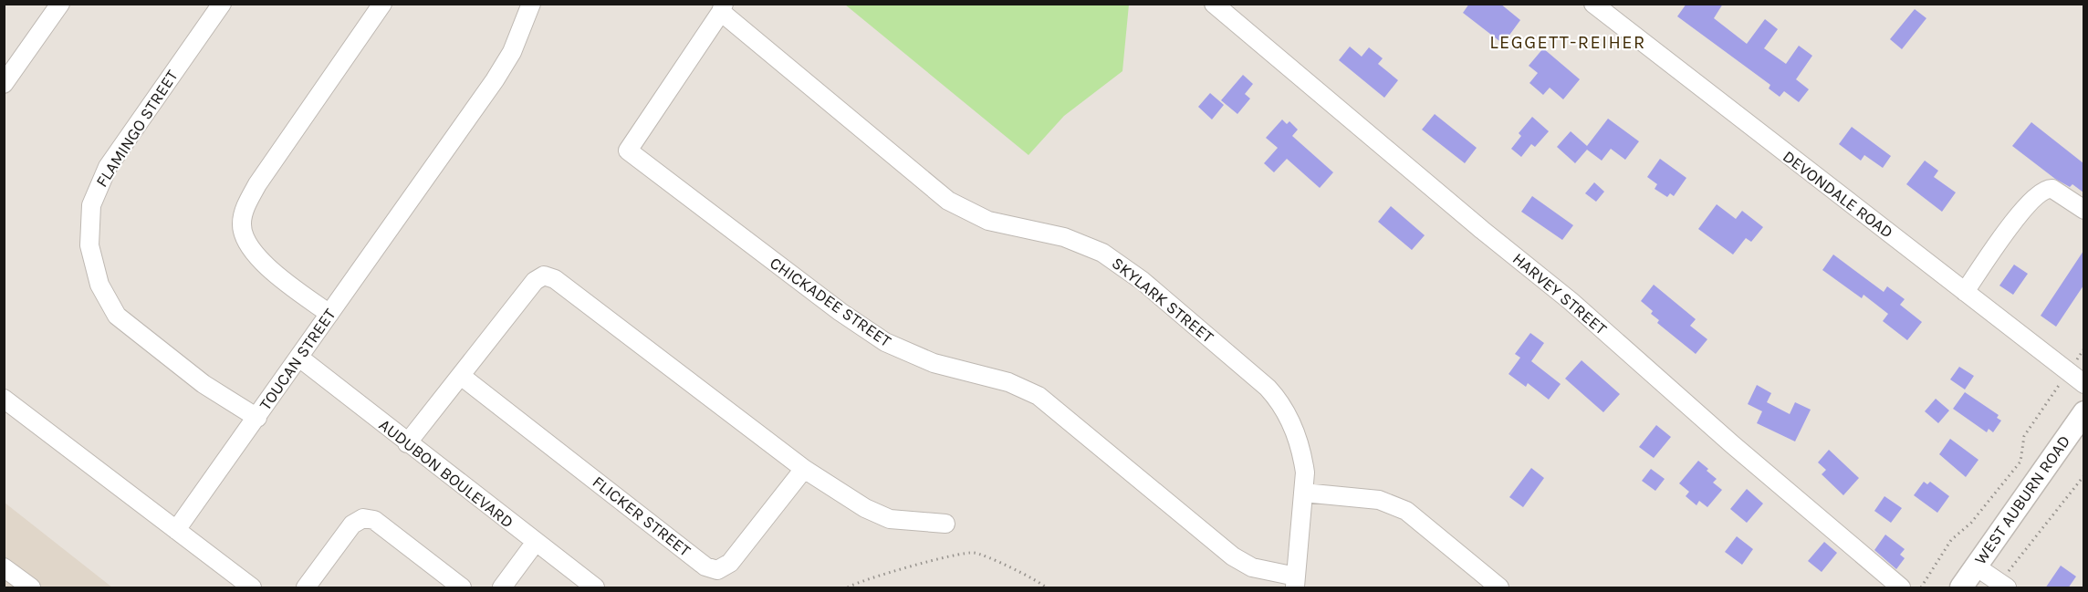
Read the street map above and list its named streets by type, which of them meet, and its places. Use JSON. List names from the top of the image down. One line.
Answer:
{"streets":{"main road":["WEST AUBURN ROAD"],"street":["FLAMINGO STREET","DEVONDALE ROAD","HARVEY STREET","SKYLARK STREET","CHICKADEE STREET","TOUCAN STREET","AUDUBON BOULEVARD","FLICKER STREET"]},"crossings":[["FLAMINGO STREET","TOUCAN STREET"],["SKYLARK STREET","CHICKADEE STREET"],["TOUCAN STREET","AUDUBON BOULEVARD"]],"districts":["LEGGETT-REIHER"]}
